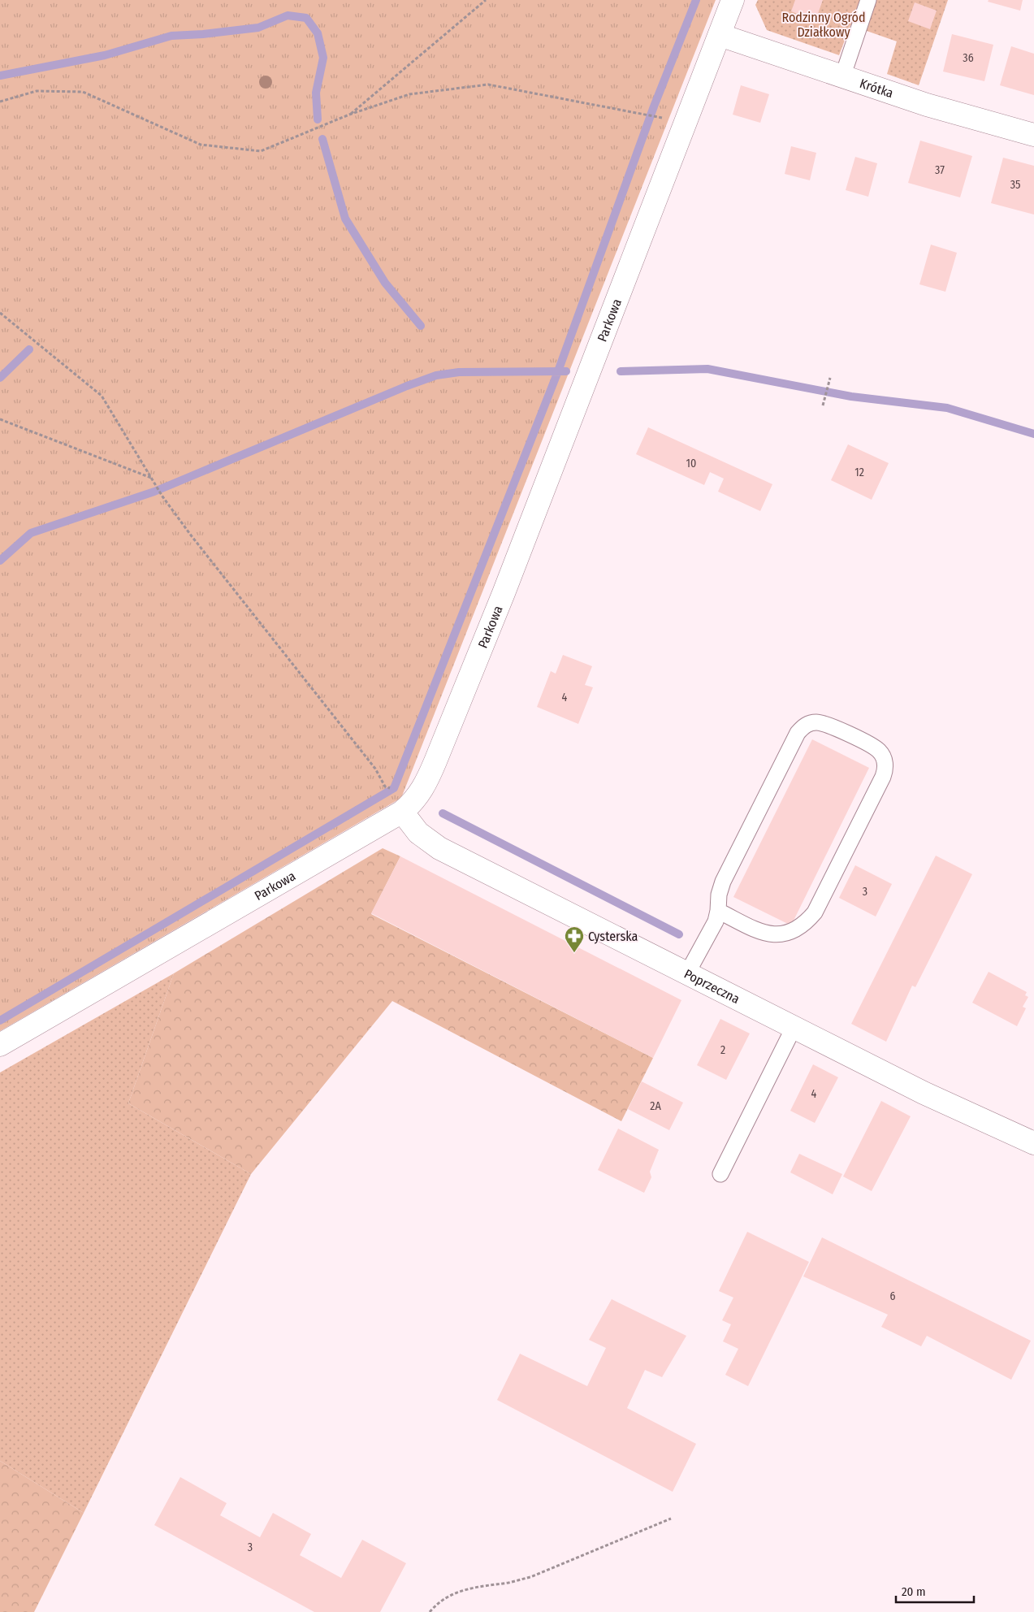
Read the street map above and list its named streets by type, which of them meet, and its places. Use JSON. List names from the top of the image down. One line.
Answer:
{"streets":{"street":["Krótka","Parkowa","Poprzeczna"]},"crossings":[["Krótka","Parkowa"],["Parkowa","Poprzeczna"]],"parks":["Rodzinny Ogród Działkowy"],"places":{"pharmacy":["Cysterska"]},"house_numbers":["36","37","35","10","12","4","3","2","4","2A","6","3"],"scale_bar":"20 m"}
